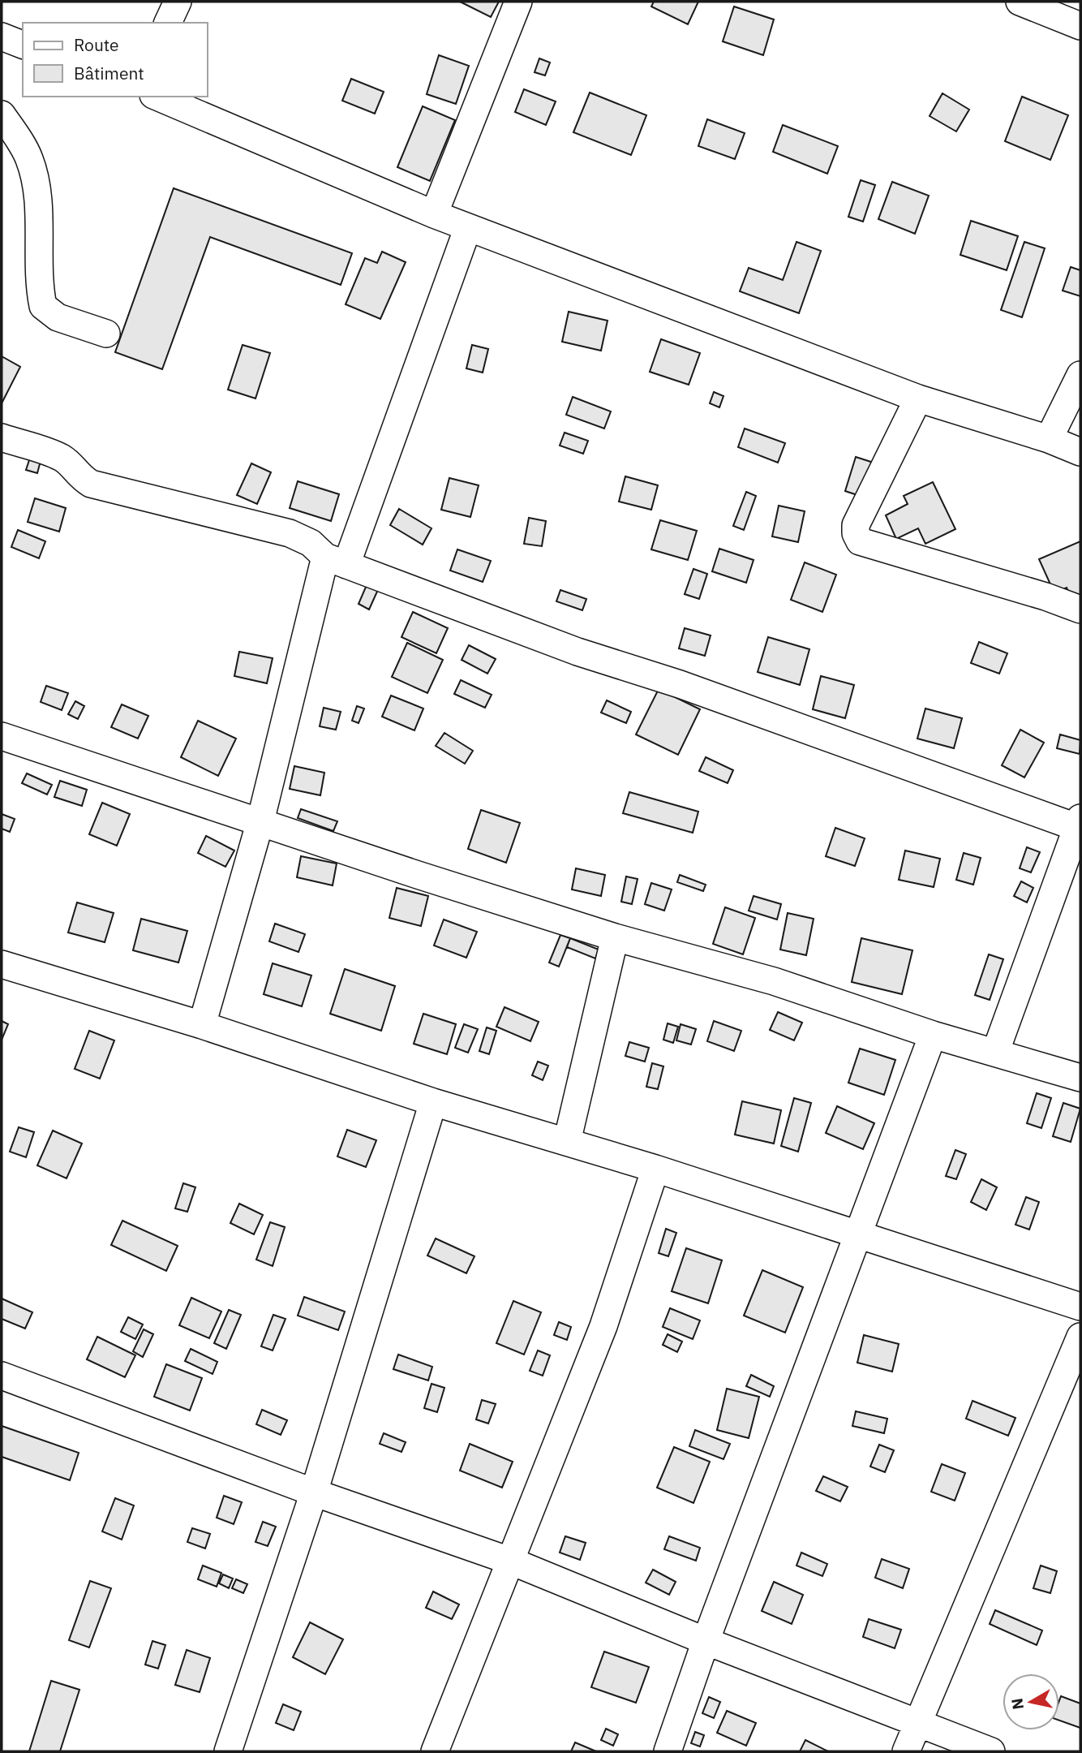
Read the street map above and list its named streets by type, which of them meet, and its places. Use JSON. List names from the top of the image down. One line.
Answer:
{"legend":["Route","Bâtiment"],"north":"left"}
